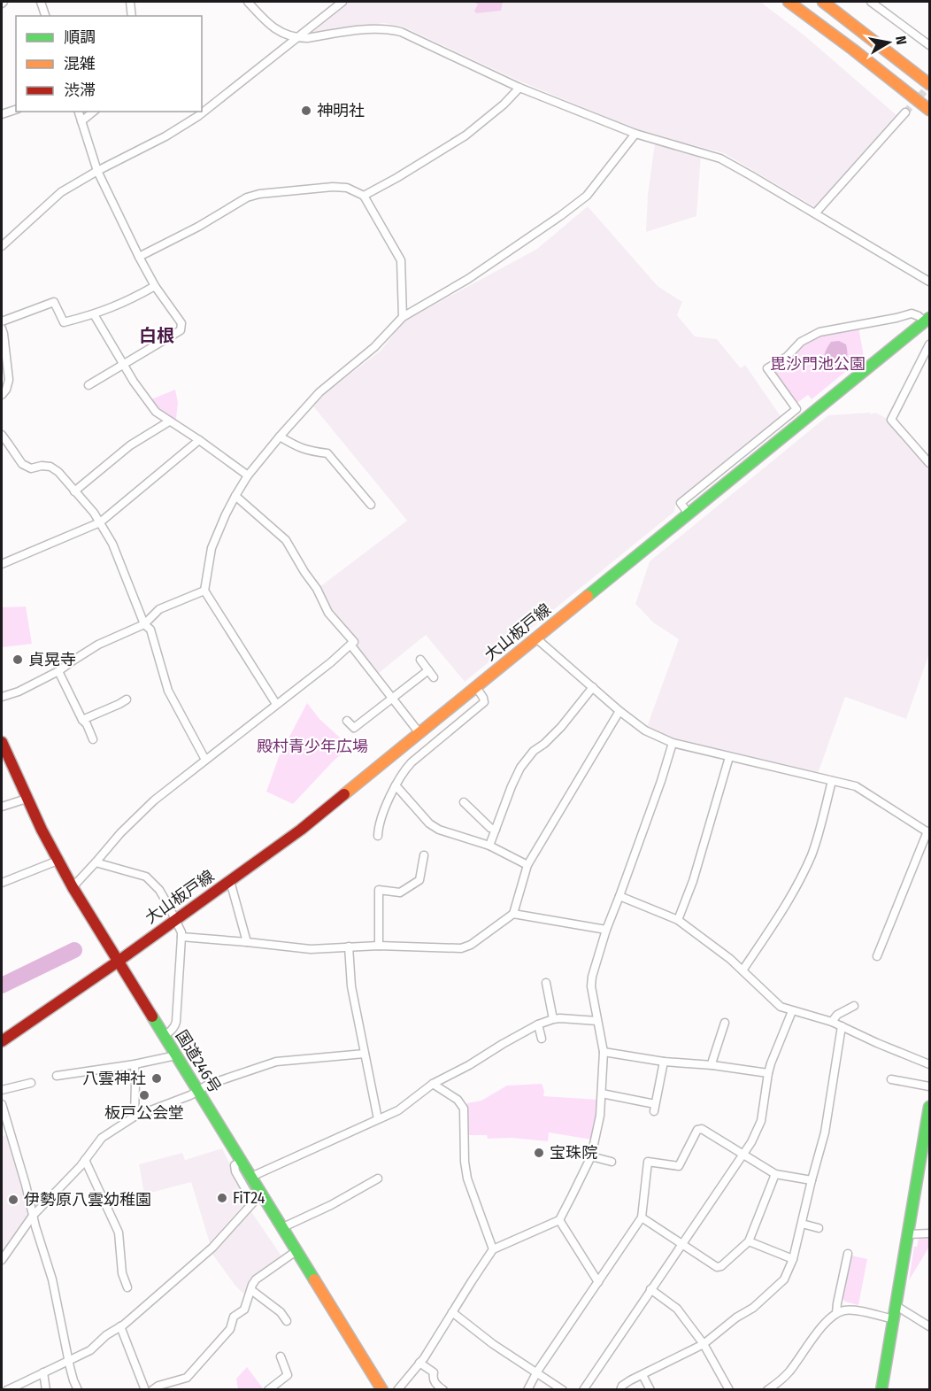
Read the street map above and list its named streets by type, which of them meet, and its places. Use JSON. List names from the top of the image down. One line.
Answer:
{"streets":{"main road":["大山板戸線","国道246号"]},"crossings":[["大山板戸線","国道246号"]],"districts":["白根"],"parks":["毘沙門池公園","殿村青少年広場"],"places":["神明社","貞晃寺","八雲神社","板戸公会堂","宝珠院","FiT24","伊勢原八雲幼稚園"],"legend":["順調","混雑","渋滞"],"north":"right"}
